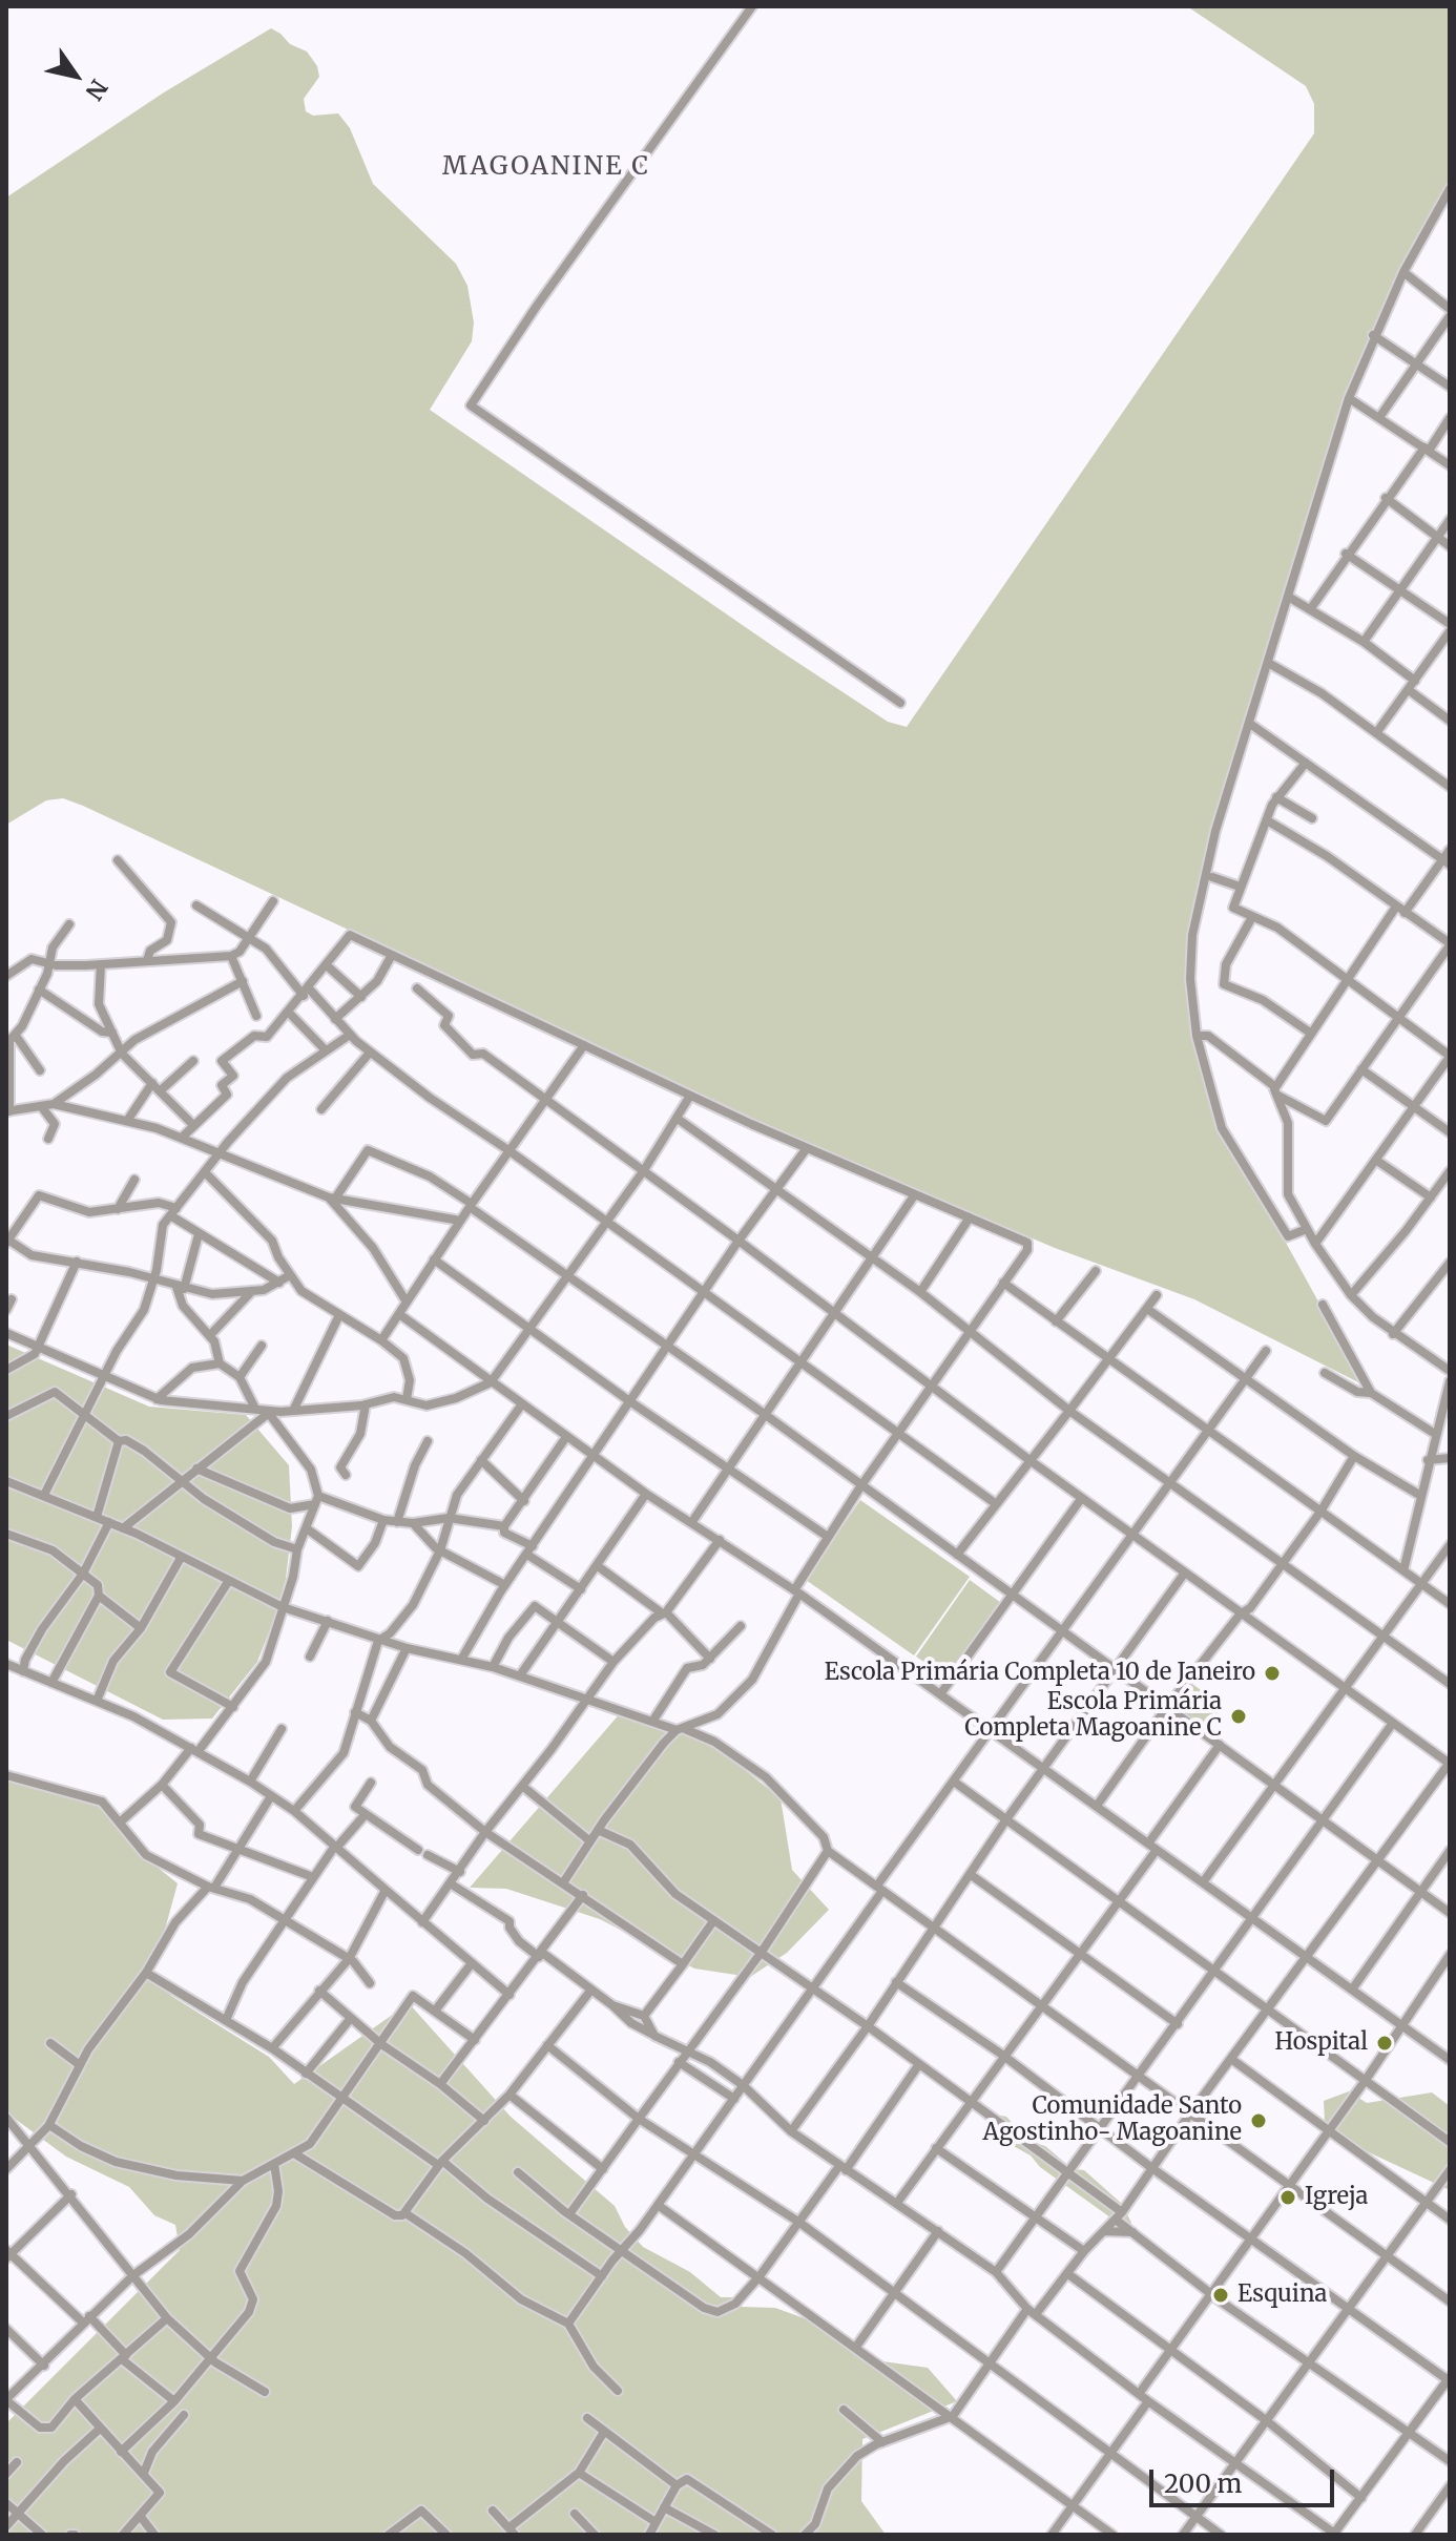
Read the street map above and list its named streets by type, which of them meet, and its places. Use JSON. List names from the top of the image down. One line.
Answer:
{"districts":["MAGOANINE C"],"places":["Escola Primária Completa 10 de Janeiro","Escola Primária Completa Magoanine C","Hospital","Comunidade Santo Agostinho- Magoanine","Igreja","Esquina"],"scale_bar":"200 m","north":"bottom right"}
